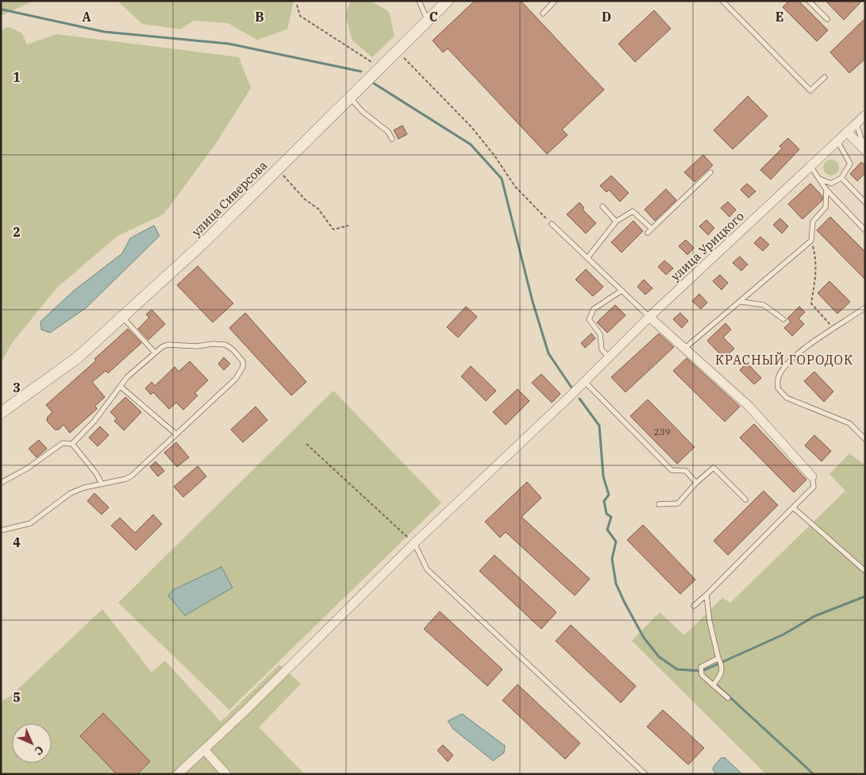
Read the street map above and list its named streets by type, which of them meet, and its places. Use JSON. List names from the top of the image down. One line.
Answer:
{"streets":{"street":["улица Сиверсова","улица Урицкого"]},"districts":["КРАСНЫЙ ГОРОДОК"],"house_numbers":["239"],"north":"bottom right","grid":{"columns":["A","B","C","D","E"],"rows":["1","2","3","4","5"]}}
